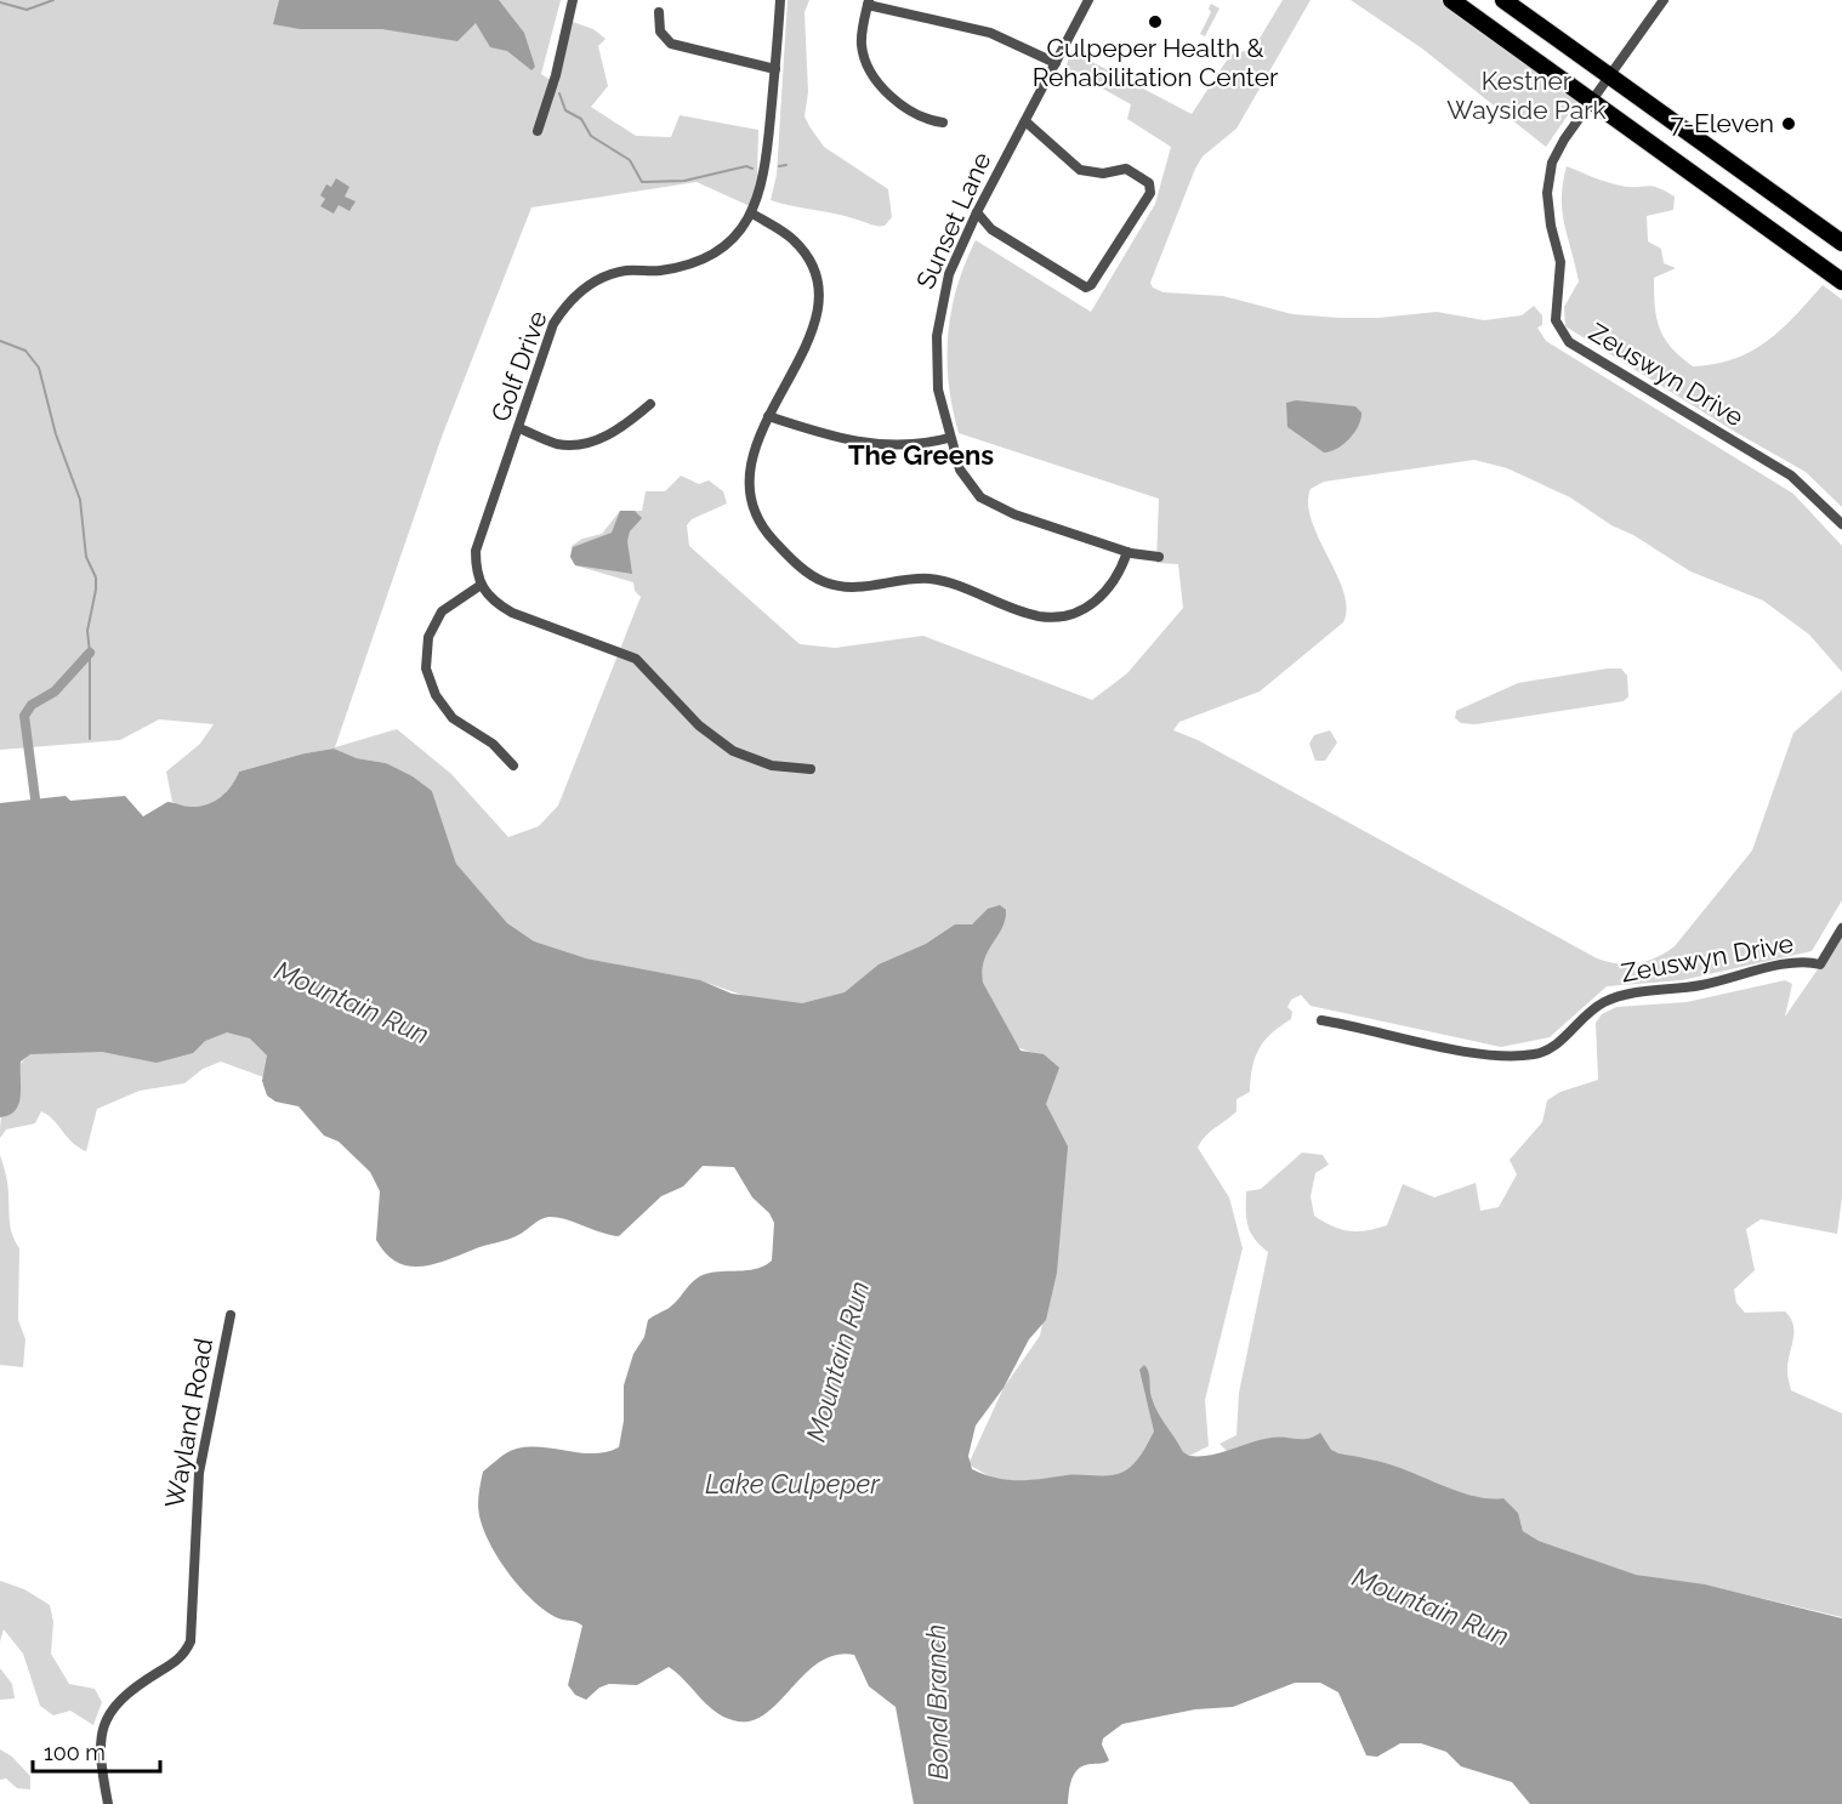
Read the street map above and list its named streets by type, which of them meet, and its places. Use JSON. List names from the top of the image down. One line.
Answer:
{"streets":{"street":["Sunset Lane","Golf Drive","Zeuswyn Drive","Wayland Road"]},"districts":["The Greens"],"water":["Mountain Run","Lake Culpeper","Bond Branch"],"parks":["Kestner Wayside Park"],"places":["Culpeper Health & Rehabilitation Center","7-Eleven"],"scale_bar":"100 m"}
